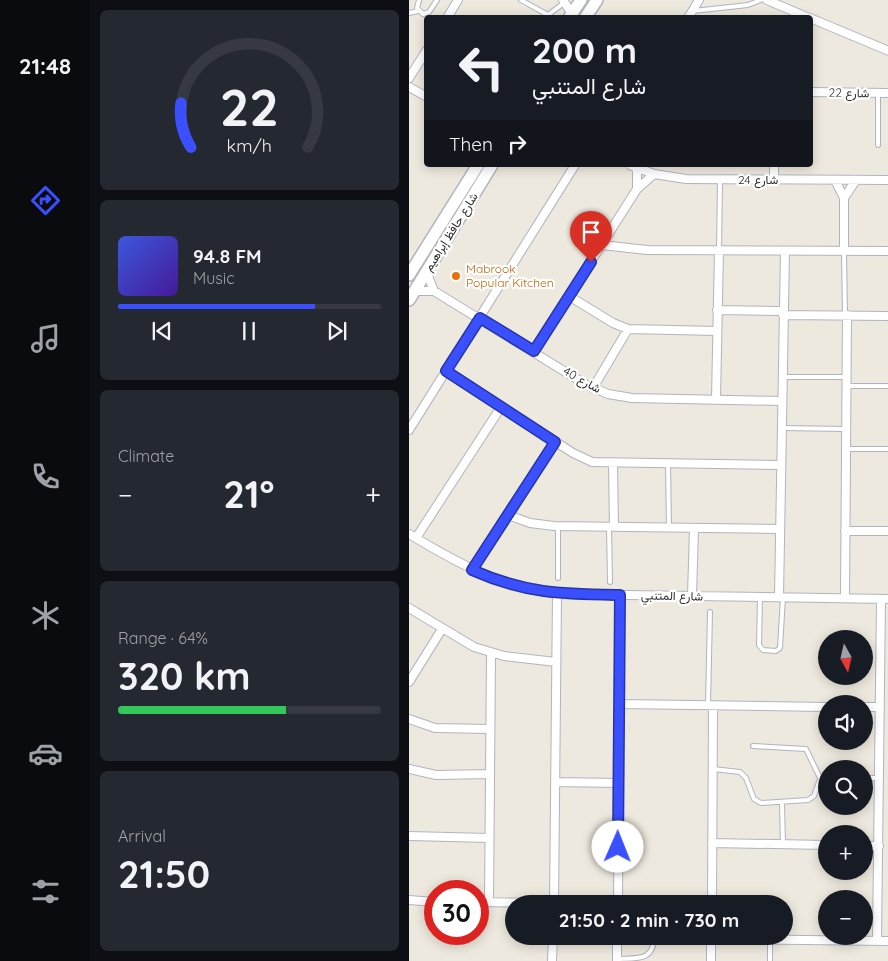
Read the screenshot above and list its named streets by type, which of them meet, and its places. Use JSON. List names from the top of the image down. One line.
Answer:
{"streets":{"street":["شارع 22","شارع 24","شارع حافظ إبراهيم","شارع 40","شارع المتنبي"]},"places":["Mabrook Popular Kitchen"],"north":"bottom","page":{"tabs":"21:48","turn":["200 m","شارع المتنبي"],"then":"Then","song":["94.8 FM","Music"],"tile":["Climate",["Range · 64%","320 km"],["Arrival","21:50"]],"heat":["−","21°","+"],"map_buttons":["+","−"],"limit":"30","trip":"21:50 · 2 min · 730 m","gauge":["22","km/h"]}}
